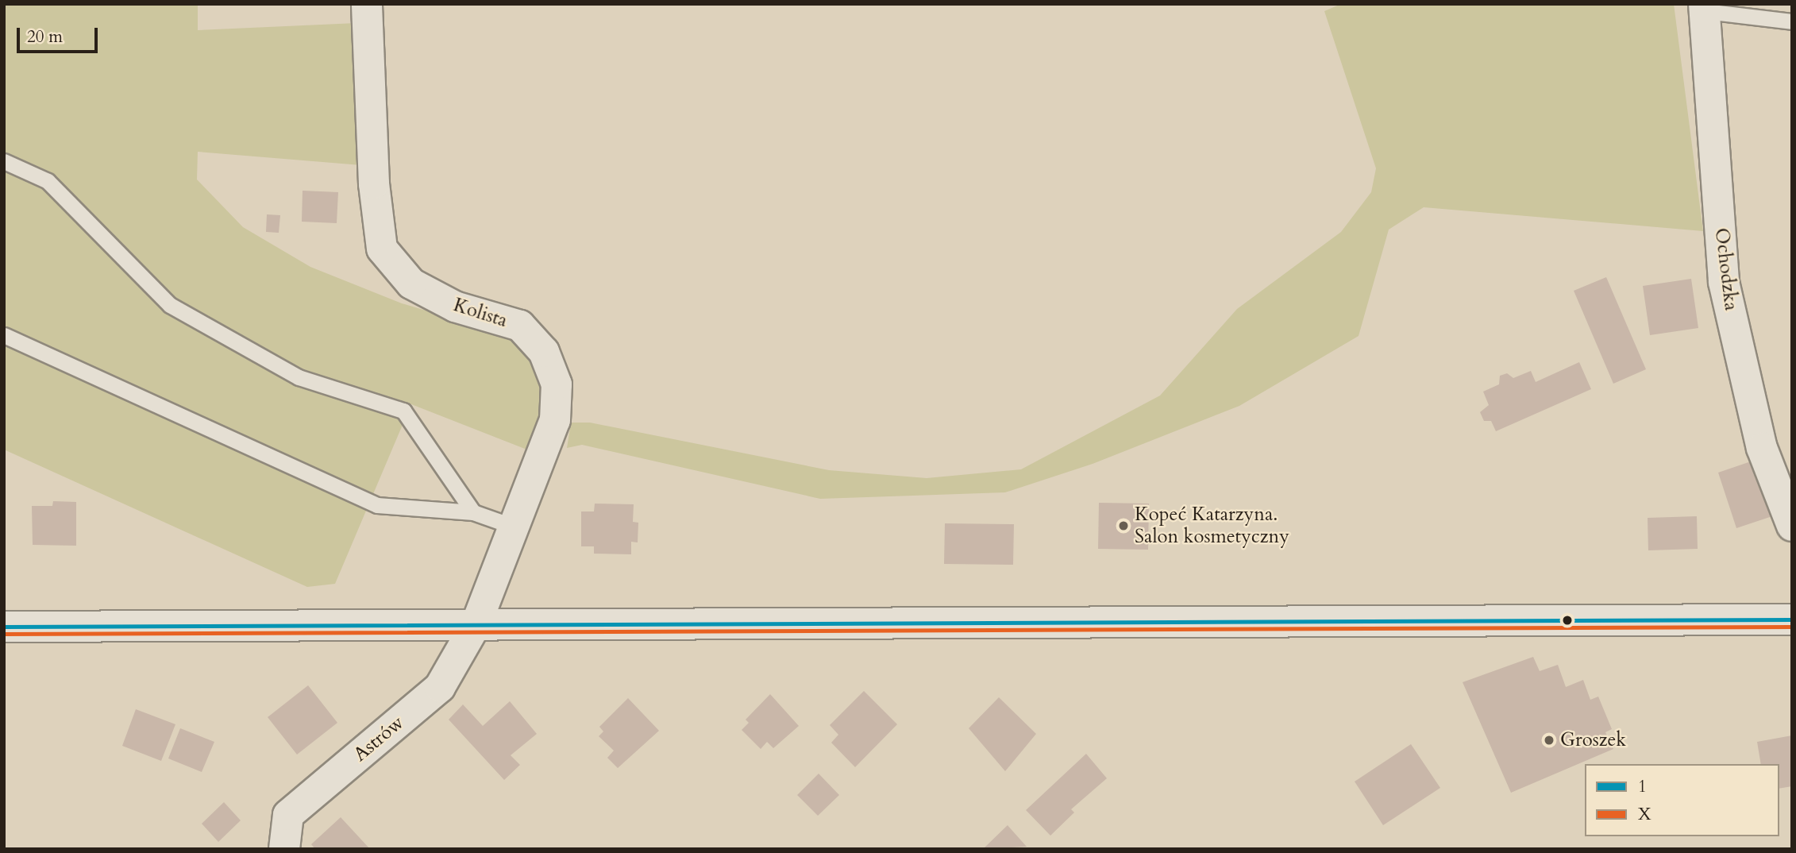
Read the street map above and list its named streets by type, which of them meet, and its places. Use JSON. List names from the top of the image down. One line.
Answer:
{"streets":{"street":["Ochodzka","Kolista","Astrów"]},"crossings":[["Kolista","Astrów"]],"places":["Kopeć Katarzyna. Salon kosmetyczny","Groszek"],"lines":["transit line 1","transit line X"],"legend":["1","X"],"scale_bar":"20 m"}
